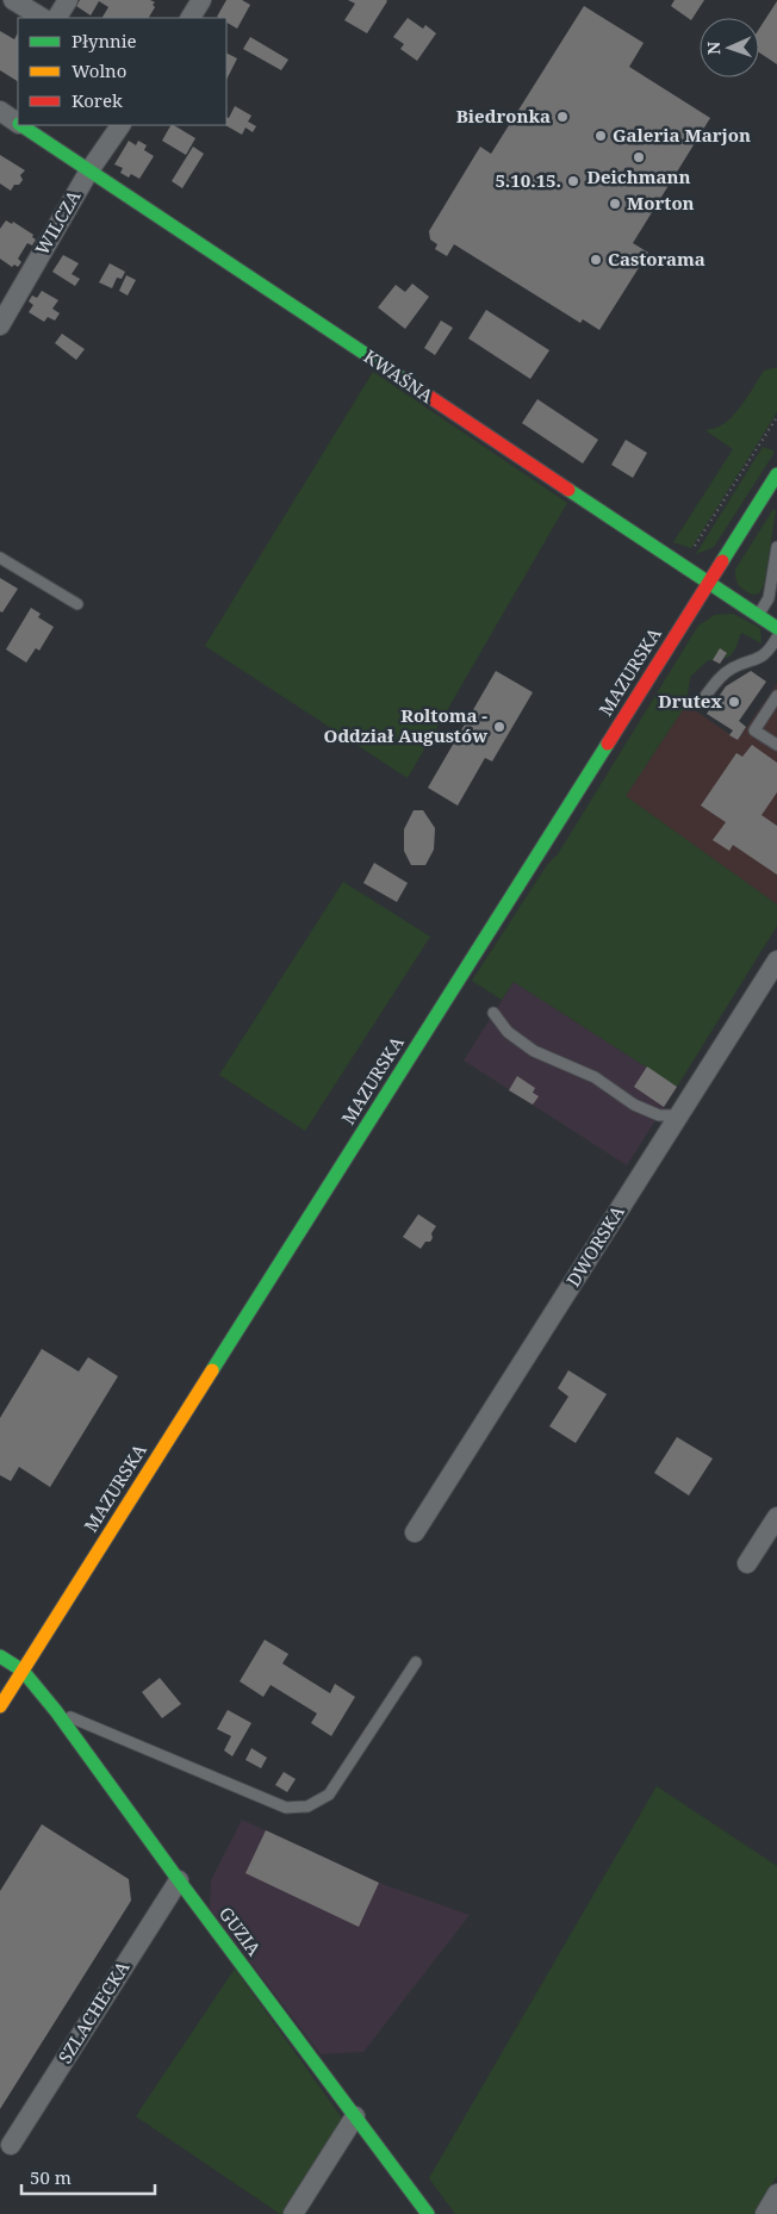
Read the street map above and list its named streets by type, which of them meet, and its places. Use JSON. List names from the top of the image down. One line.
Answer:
{"streets":{"street":["WILCZA","KWAŚNA","MAZURSKA","DWORSKA","GUZIA","SZLACHECKA"]},"crossings":[["WILCZA","KWAŚNA"],["KWAŚNA","MAZURSKA"],["MAZURSKA","GUZIA"],["GUZIA","SZLACHECKA"]],"places":["Biedronka","Galeria Marjon","Deichmann","5.10.15.","Morton","Castorama","Drutex","Roltoma - Oddział Augustów"],"legend":["Płynnie","Wolno","Korek"],"scale_bar":"50 m","north":"left"}
